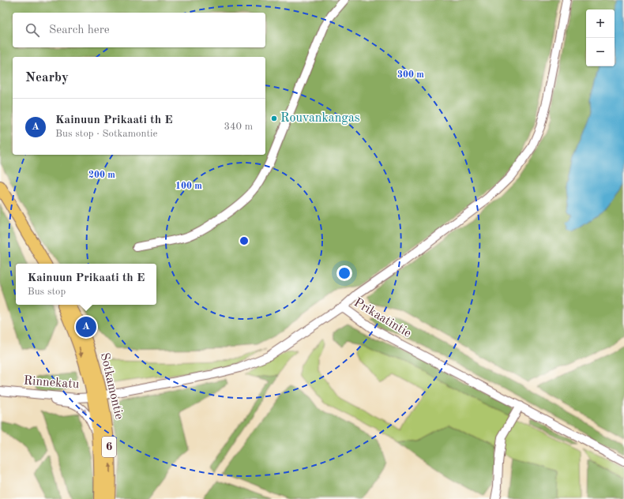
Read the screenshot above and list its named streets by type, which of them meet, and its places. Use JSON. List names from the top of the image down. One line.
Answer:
{"streets":{"highway":["Sotkamontie","6"],"street":["Prikaatintie","Rinnekatu"]},"crossings":[["Prikaatintie","Rinnekatu"],["Prikaatintie","Sotkamontie"],["Rinnekatu","Sotkamontie"]],"places":["Rouvankangas"],"page":{"map_buttons":["+","−"],"search":"Search here","heading":"Nearby","list":[{"mark":"A","name":"Kainuun Prikaati th E","note":"Bus stop · Sotkamontie","value":"340 m"}],"popup":["Kainuun Prikaati th E","Bus stop"],"pins":"A"},"rings":["300 m","200 m","100 m"]}
